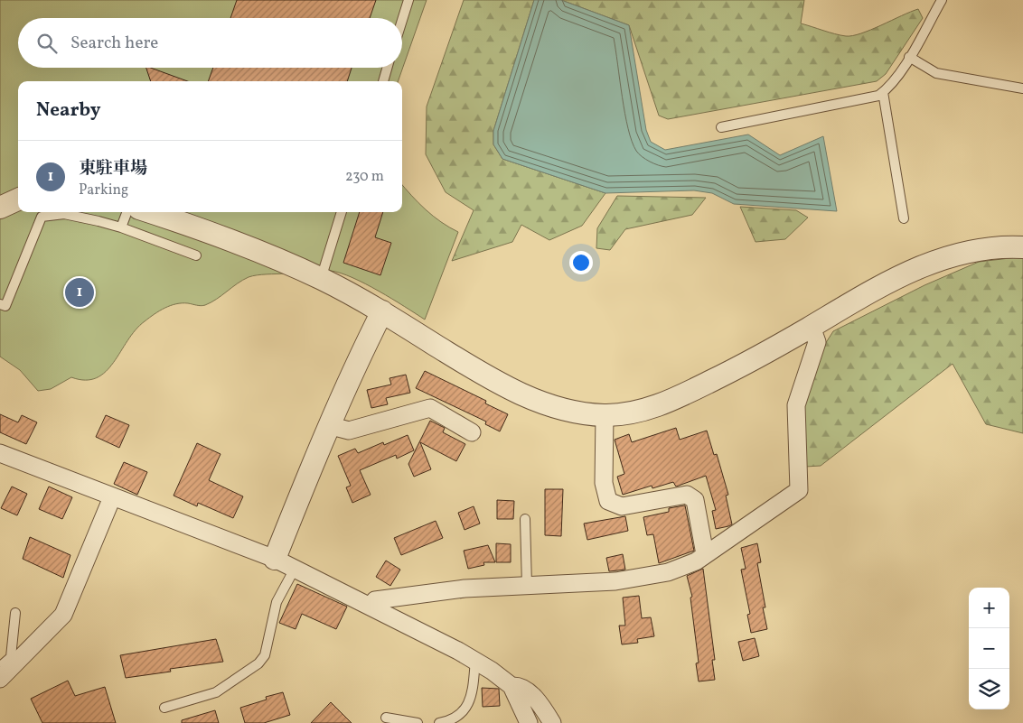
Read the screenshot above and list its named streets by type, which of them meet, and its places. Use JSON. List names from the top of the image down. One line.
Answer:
{"page":{"search":"Search here","heading":"Nearby","list":[{"mark":"1","name":"東駐車場","note":"Parking","value":"230 m"}],"pins":"1","map_buttons":["+","−"]}}
